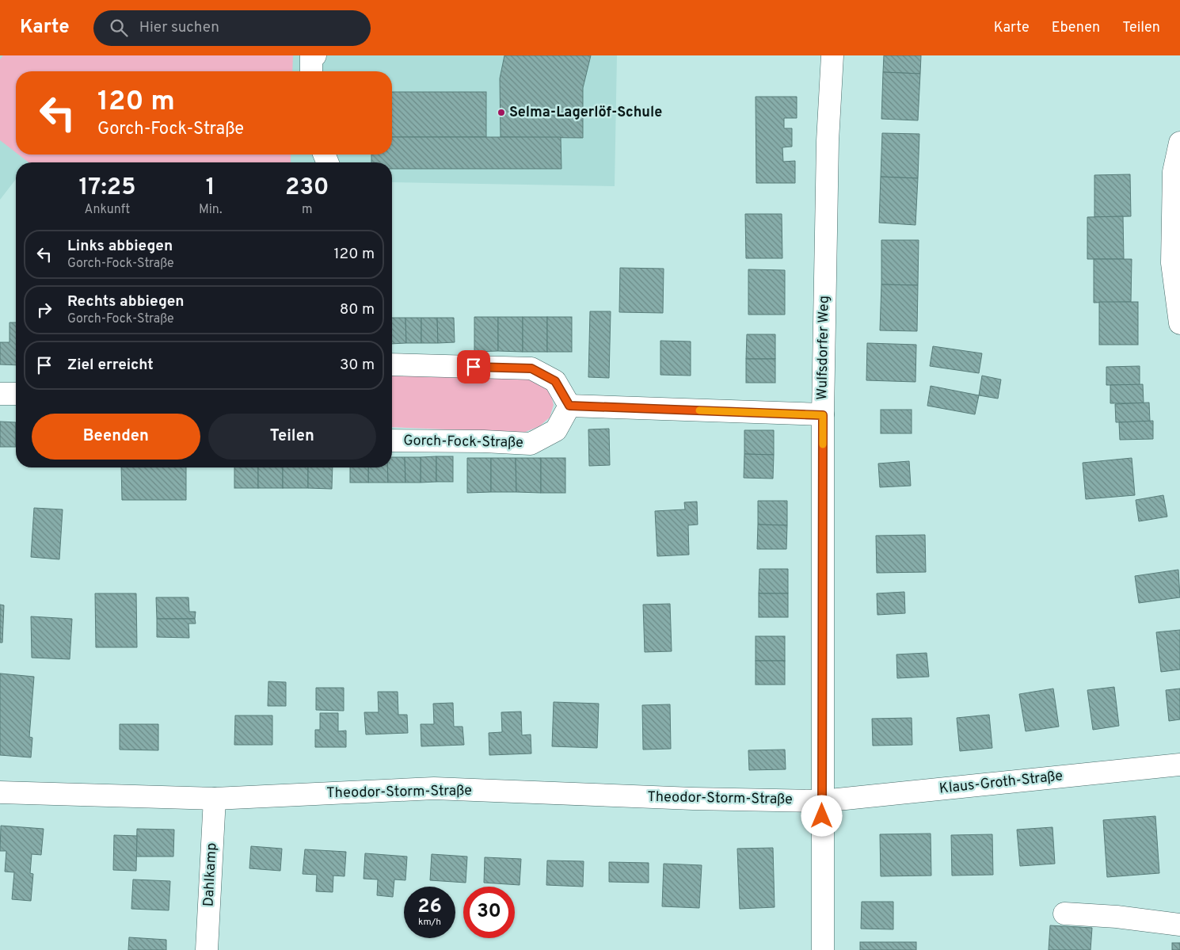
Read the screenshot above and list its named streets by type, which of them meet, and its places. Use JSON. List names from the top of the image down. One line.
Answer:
{"streets":{"street":["Wulfsdorfer Weg","Gorch-Fock-Straße","Klaus-Groth-Straße","Theodor-Storm-Straße","Dahlkamp"]},"crossings":[["Wulfsdorfer Weg","Klaus-Groth-Straße"],["Wulfsdorfer Weg","Theodor-Storm-Straße"],["Klaus-Groth-Straße","Theodor-Storm-Straße"],["Theodor-Storm-Straße","Dahlkamp"]],"places":["Selma-Lagerlöf-Schule"],"page":{"header":"Karte","search":"Hier suchen","nav":["Karte","Ebenen","Teilen"],"turn":["120 m","Gorch-Fock-Straße"],"eta":["17:25","Ankunft","1","Min.","230","m"],"list":[{"name":"Links abbiegen","note":"Gorch-Fock-Straße","value":"120 m"},{"name":"Rechts abbiegen","note":"Gorch-Fock-Straße","value":"80 m"},{"name":"Ziel erreicht","value":"30 m"}],"buttons":["Beenden","Teilen"],"speed":"26 km/h","limit":"30"}}
